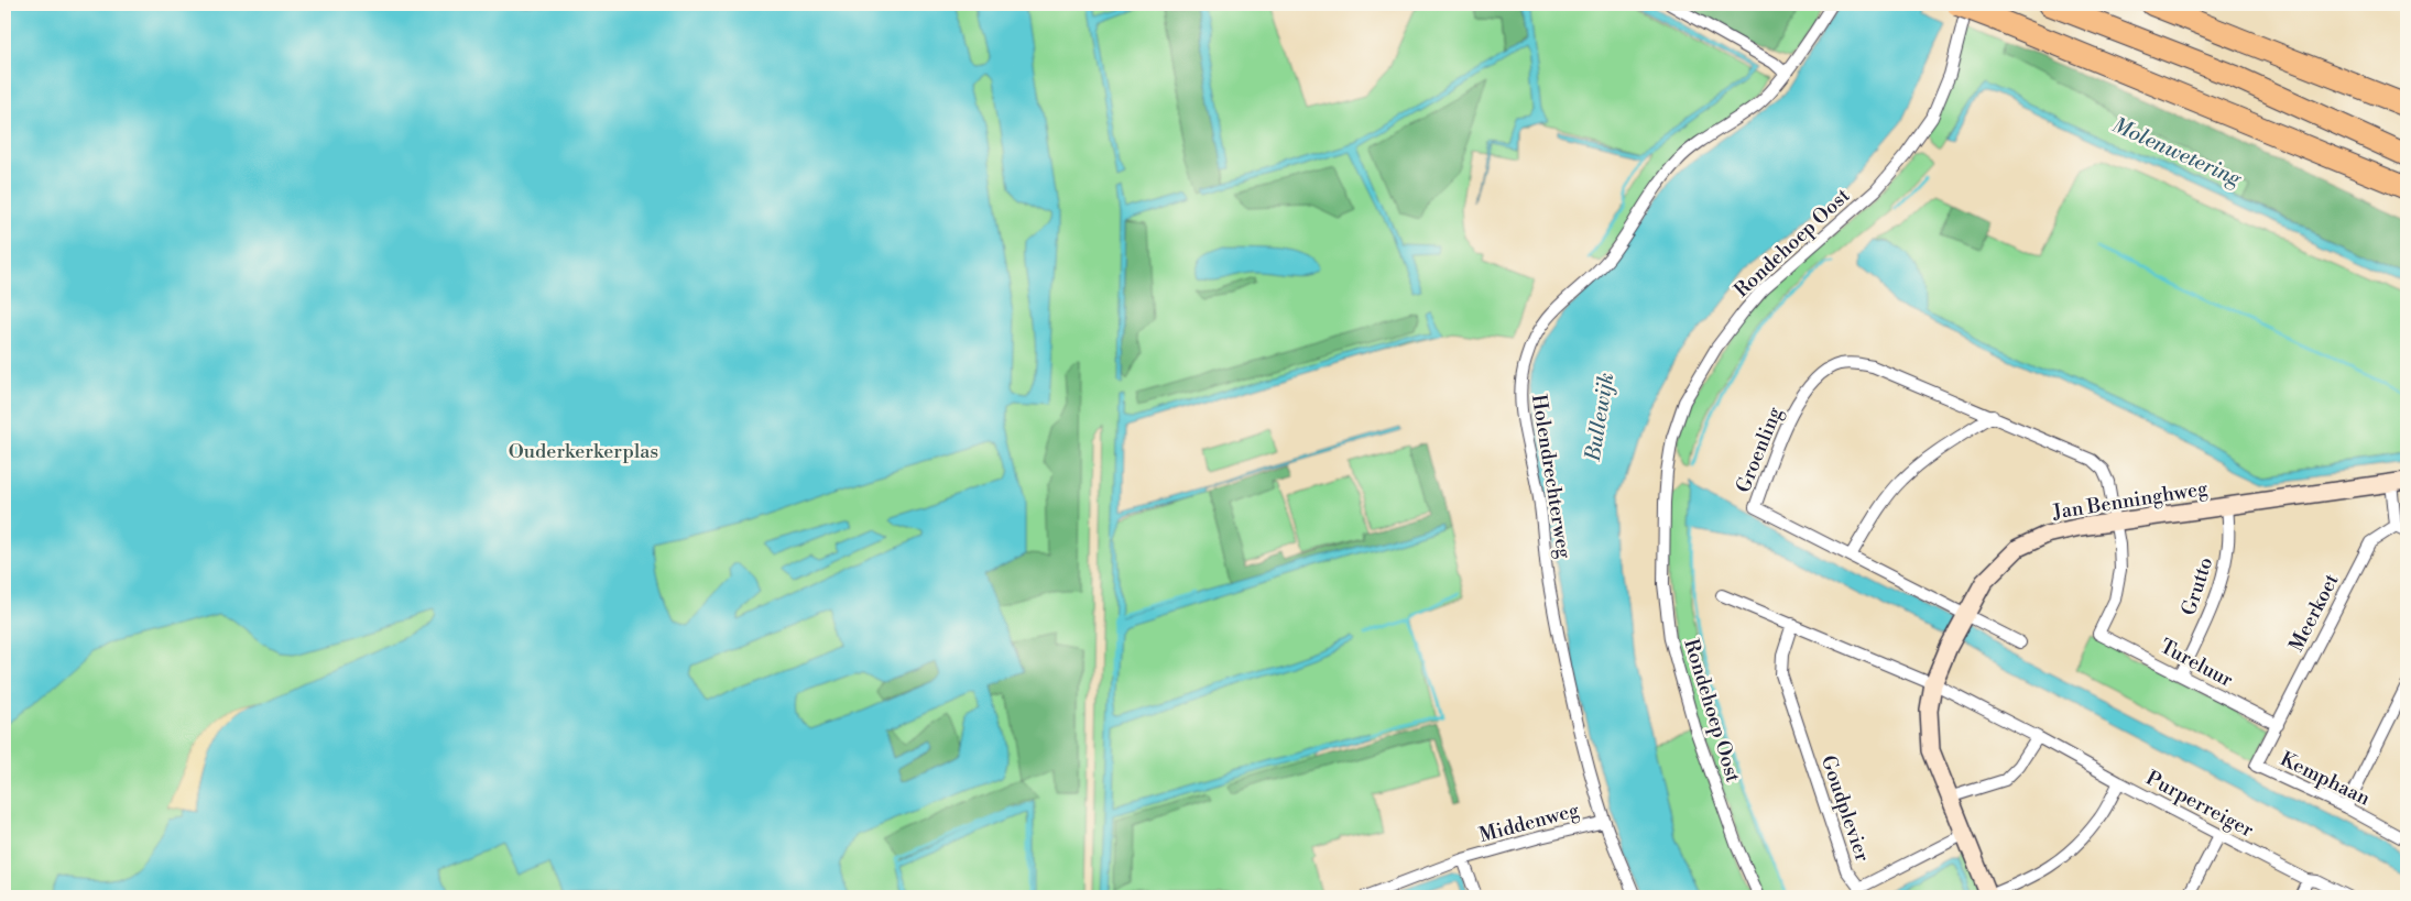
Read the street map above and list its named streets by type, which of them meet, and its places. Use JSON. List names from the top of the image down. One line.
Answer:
{"streets":{"street":["Rondehoep Oost","Groenling","Holendrechterweg","Jan Benninghweg","Grutto","Meerkoet","Tureluur","Kemphaan","Purperreiger","Goudplevier","Middenweg"]},"crossings":[["Groenling","Jan Benninghweg"],["Groenling","Tureluur"],["Holendrechterweg","Middenweg"],["Jan Benninghweg","Grutto"],["Jan Benninghweg","Goudplevier"],["Grutto","Tureluur"],["Meerkoet","Tureluur"],["Meerkoet","Kemphaan"]],"water":["Molenwetering","Bullewijk"],"parks":["Ouderkerkerplas"]}
